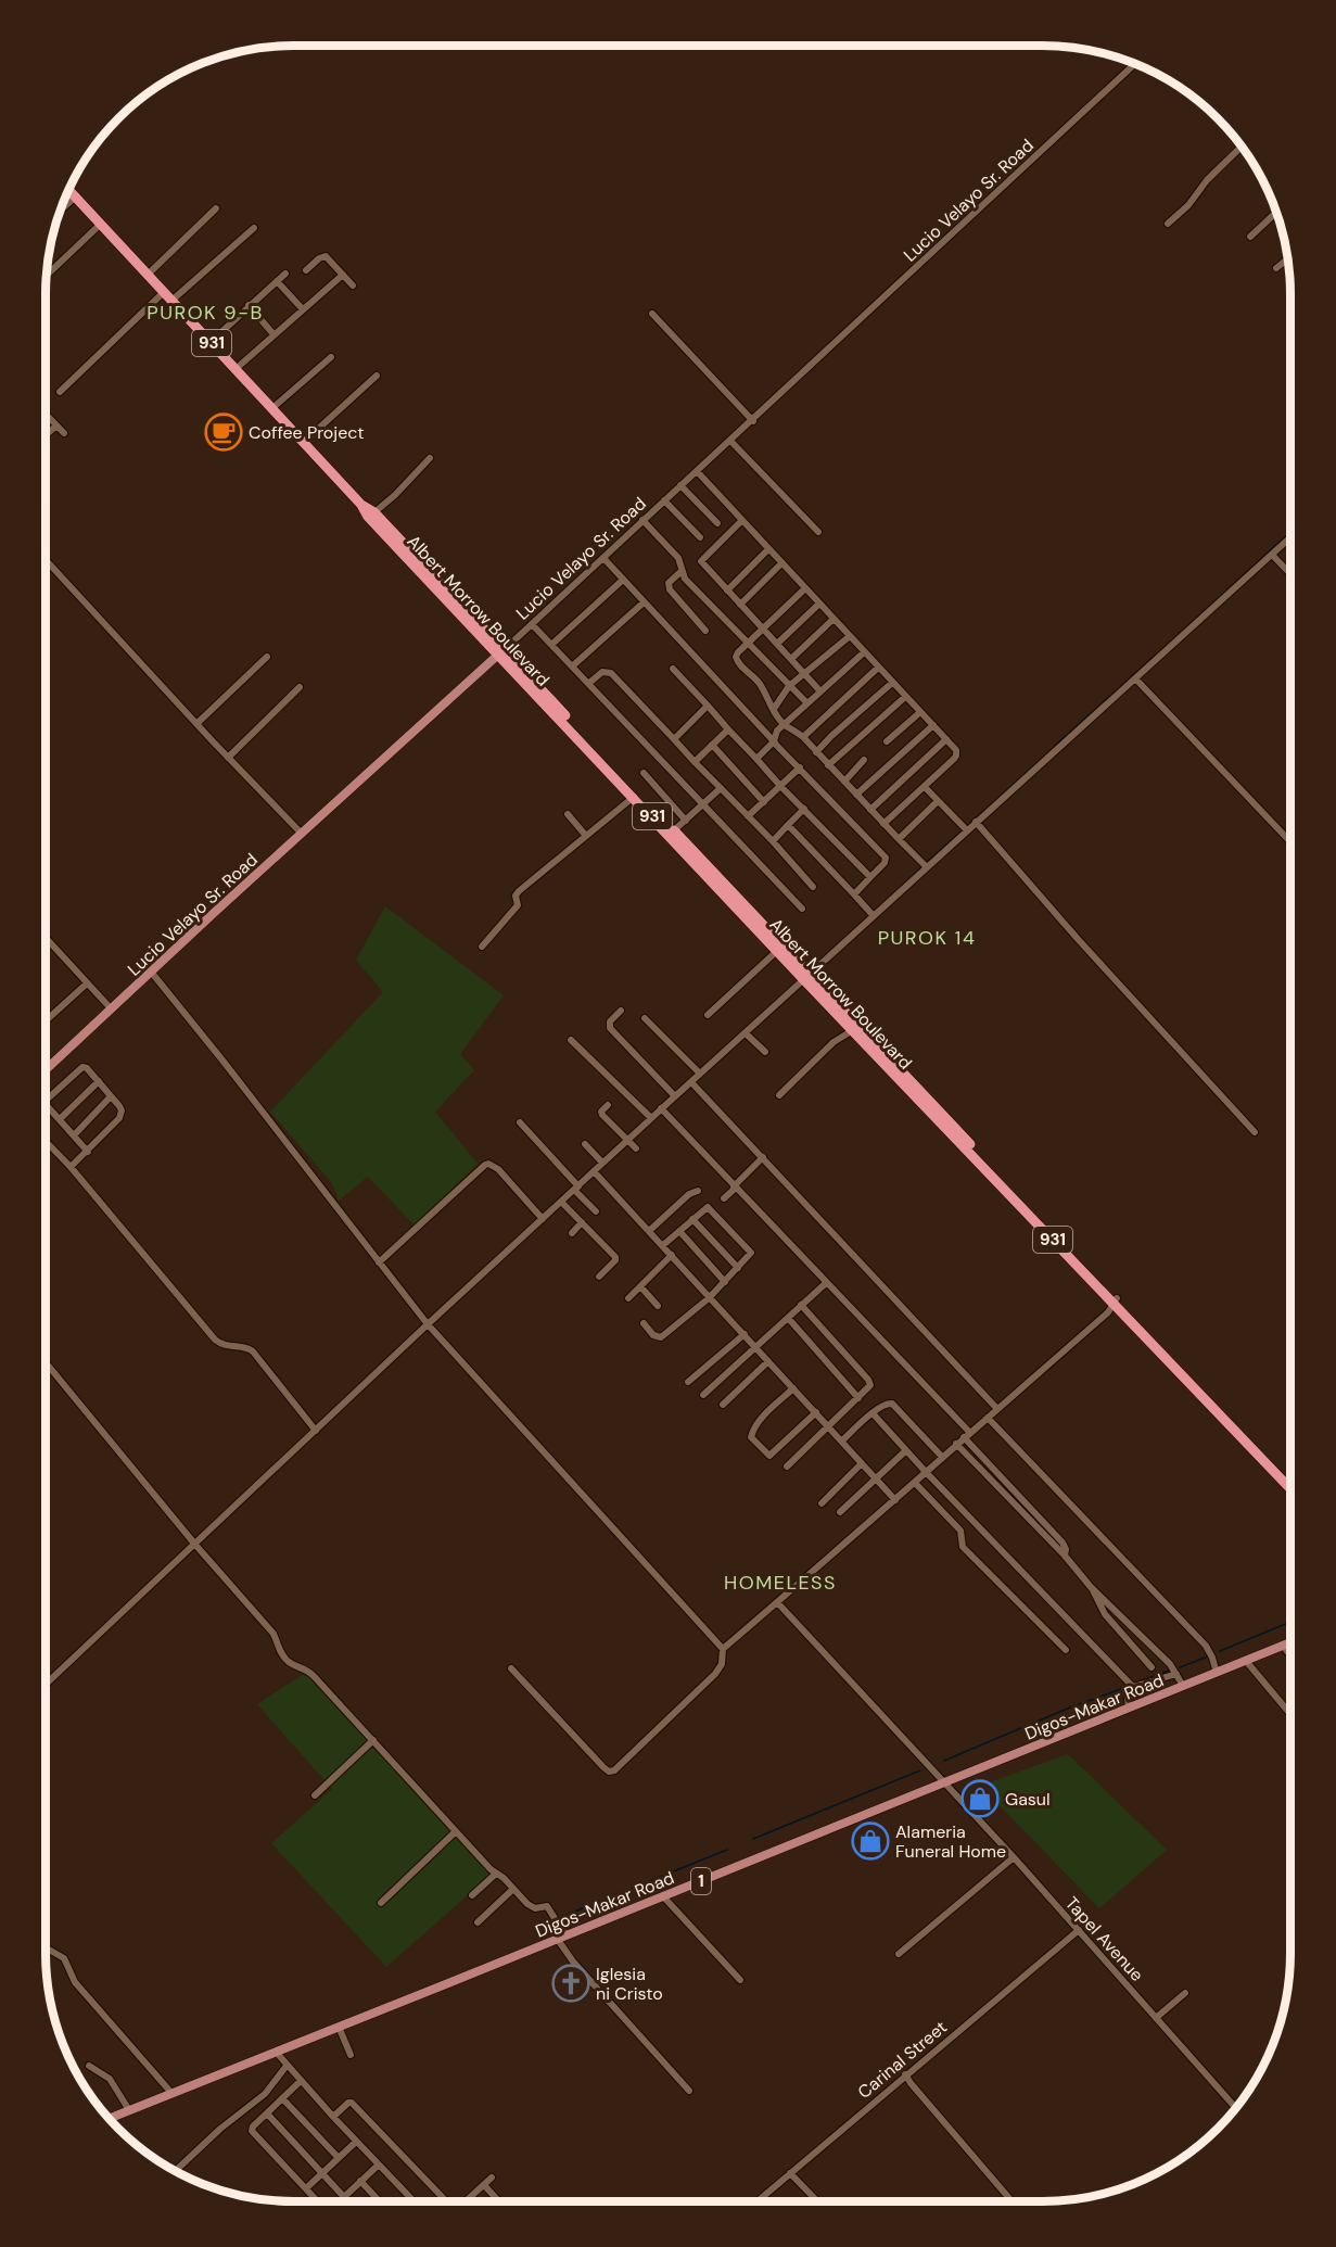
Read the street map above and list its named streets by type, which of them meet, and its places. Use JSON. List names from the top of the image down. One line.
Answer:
{"streets":{"highway":["931","Albert Morrow Boulevard"],"main road":["Lucio Velayo Sr. Road","Digos-Makar Road","1"],"street":["Tapel Avenue","Carinal Street"]},"crossings":[["Lucio Velayo Sr. Road","Albert Morrow Boulevard"],["Digos-Makar Road","Tapel Avenue"],["Tapel Avenue","Carinal Street"]],"districts":["PUROK 9-B","PUROK 14","HOMELESS"],"places":{"cafe":["Coffee Project"],"shop":["Gasul","Alameria Funeral Home"],"church":["Iglesia ni Cristo"]}}
